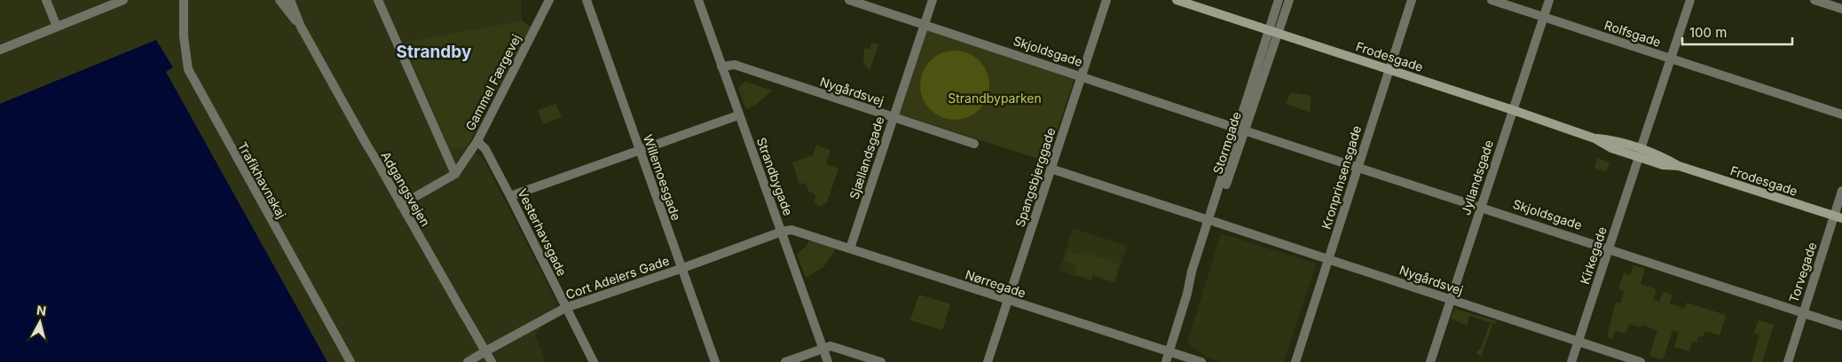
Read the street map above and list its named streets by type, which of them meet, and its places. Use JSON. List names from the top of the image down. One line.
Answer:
{"streets":{"main road":["Frodesgade"],"street":["Rolfsgade","Skjoldsgade","Gammel Færgevej","Nygårdsvej","Stormgade","Sjællandsgade","Strandbygade","Willemoesgade","Spangsbjerggade","Kronprinsensgade","Jyllandsgade","Trafikhavnskaj","Adgangsvejen","Vesterhavsgade","Kirkegade","Torvegade","Cort Adelers Gade","Nørregade"]},"crossings":[["Rolfsgade","Jyllandsgade"],["Rolfsgade","Kirkegade"],["Skjoldsgade","Stormgade"],["Skjoldsgade","Sjællandsgade"],["Skjoldsgade","Spangsbjerggade"],["Skjoldsgade","Kronprinsensgade"],["Skjoldsgade","Jyllandsgade"],["Skjoldsgade","Kirkegade"],["Skjoldsgade","Torvegade"],["Frodesgade","Stormgade"],["Frodesgade","Kronprinsensgade"],["Frodesgade","Jyllandsgade"],["Frodesgade","Kirkegade"],["Frodesgade","Torvegade"],["Gammel Færgevej","Vesterhavsgade"],["Nygårdsvej","Stormgade"],["Nygårdsvej","Sjællandsgade"],["Nygårdsvej","Strandbygade"],["Nygårdsvej","Spangsbjerggade"],["Nygårdsvej","Kronprinsensgade"],["Nygårdsvej","Jyllandsgade"],["Nygårdsvej","Kirkegade"],["Stormgade","Nørregade"],["Sjællandsgade","Nørregade"],["Strandbygade","Cort Adelers Gade"],["Strandbygade","Nørregade"],["Willemoesgade","Cort Adelers Gade"],["Spangsbjerggade","Nørregade"],["Adgangsvejen","Cort Adelers Gade"],["Vesterhavsgade","Cort Adelers Gade"],["Cort Adelers Gade","Nørregade"]],"districts":["Strandby"],"parks":["Strandbyparken"],"scale_bar":"100 m","north":"top"}
